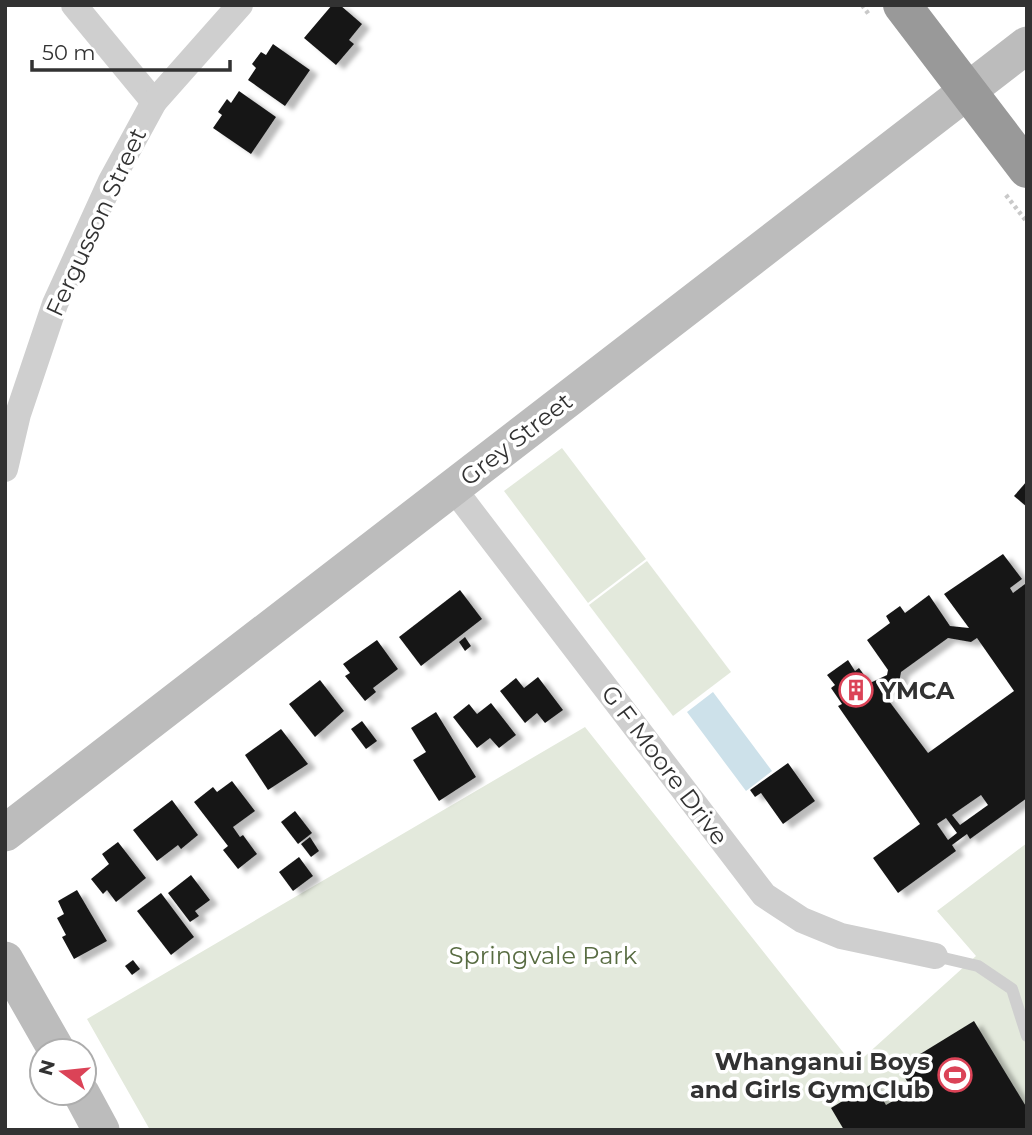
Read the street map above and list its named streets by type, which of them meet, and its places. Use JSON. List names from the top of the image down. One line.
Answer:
{"streets":{"main road":["Grey Street"],"street":["Fergusson Street","G F Moore Drive"]},"crossings":[["Grey Street","G F Moore Drive"]],"parks":["Springvale Park"],"places":{"building":["YMCA"],"sports":["Whanganui Boys and Girls Gym Club"]},"scale_bar":"50 m","north":"left"}
